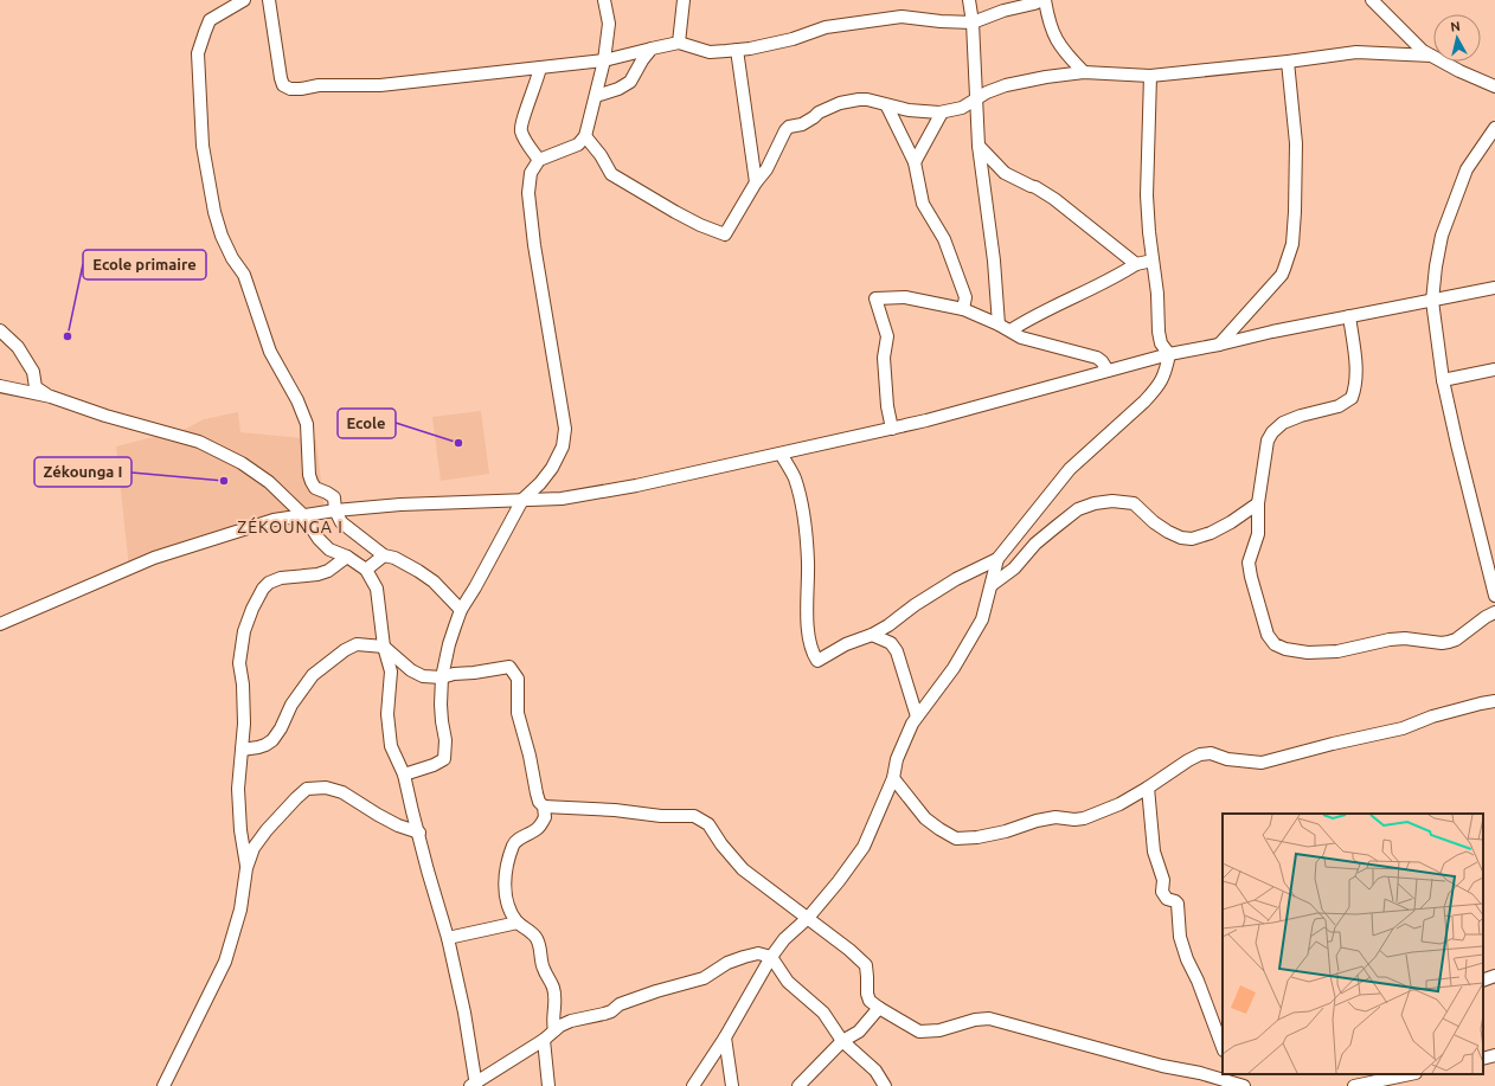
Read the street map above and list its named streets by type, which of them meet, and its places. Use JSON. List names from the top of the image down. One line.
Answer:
{"districts":["ZÉKOUNGA I"],"places":["Ecole primaire","Ecole","Zékounga I"],"north":"top"}
